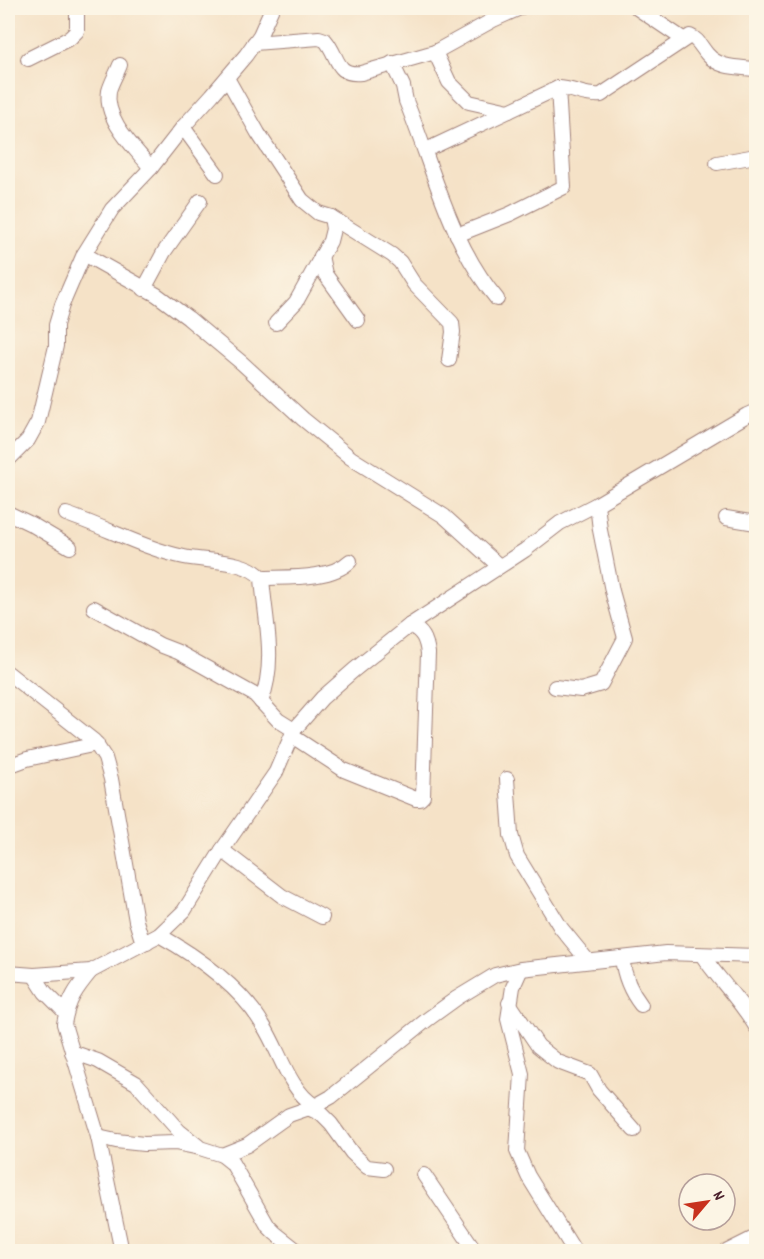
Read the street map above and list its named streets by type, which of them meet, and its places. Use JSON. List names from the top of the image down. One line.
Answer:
{"north":"top right"}
